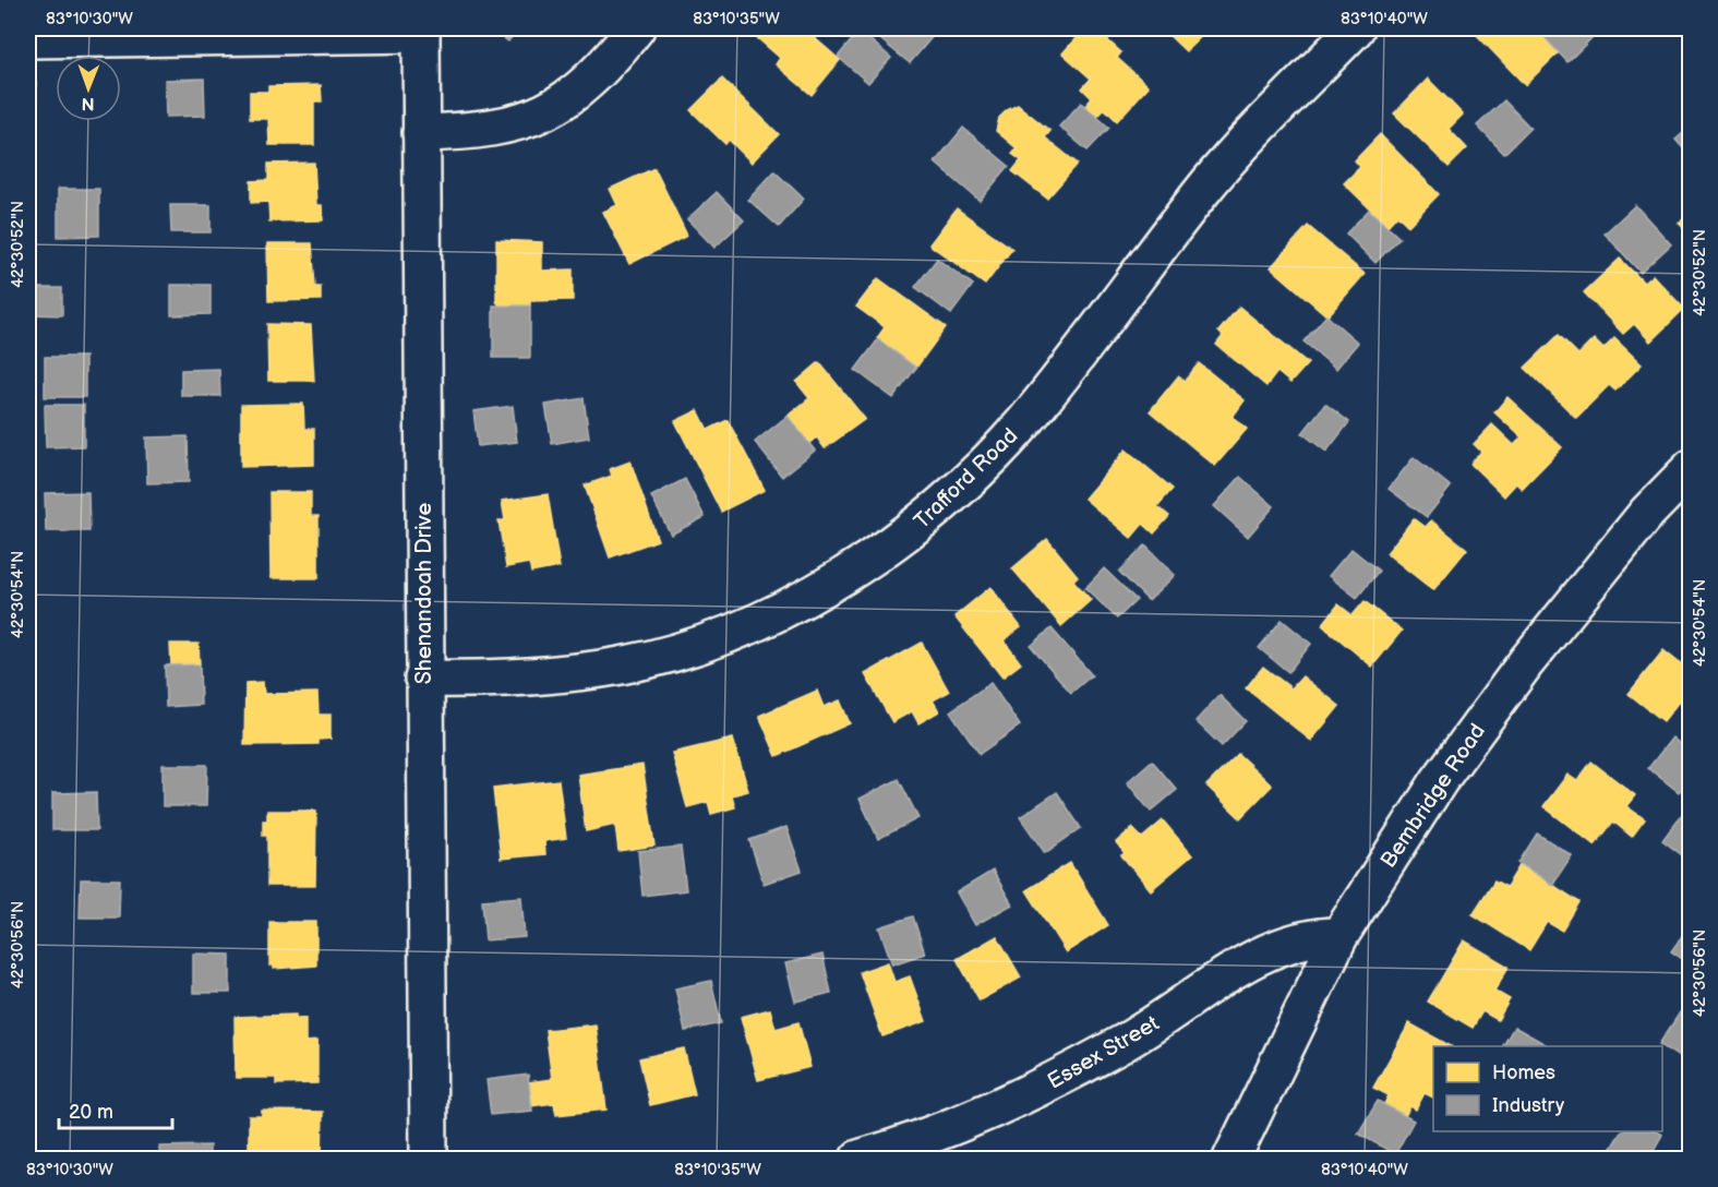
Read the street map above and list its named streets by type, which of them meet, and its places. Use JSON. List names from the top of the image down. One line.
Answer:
{"streets":{"street":["Trafford Road","Shenandoah Drive","Bembridge Road","Essex Street"]},"crossings":[["Trafford Road","Shenandoah Drive"],["Bembridge Road","Essex Street"]],"legend":["Homes","Industry"],"scale_bar":"20 m","north":"bottom","coordinates":["83°10'30\"W","83°10'35\"W","83°10'40\"W","42°30'52\"N","42°30'54\"N","42°30'56\"N"]}
